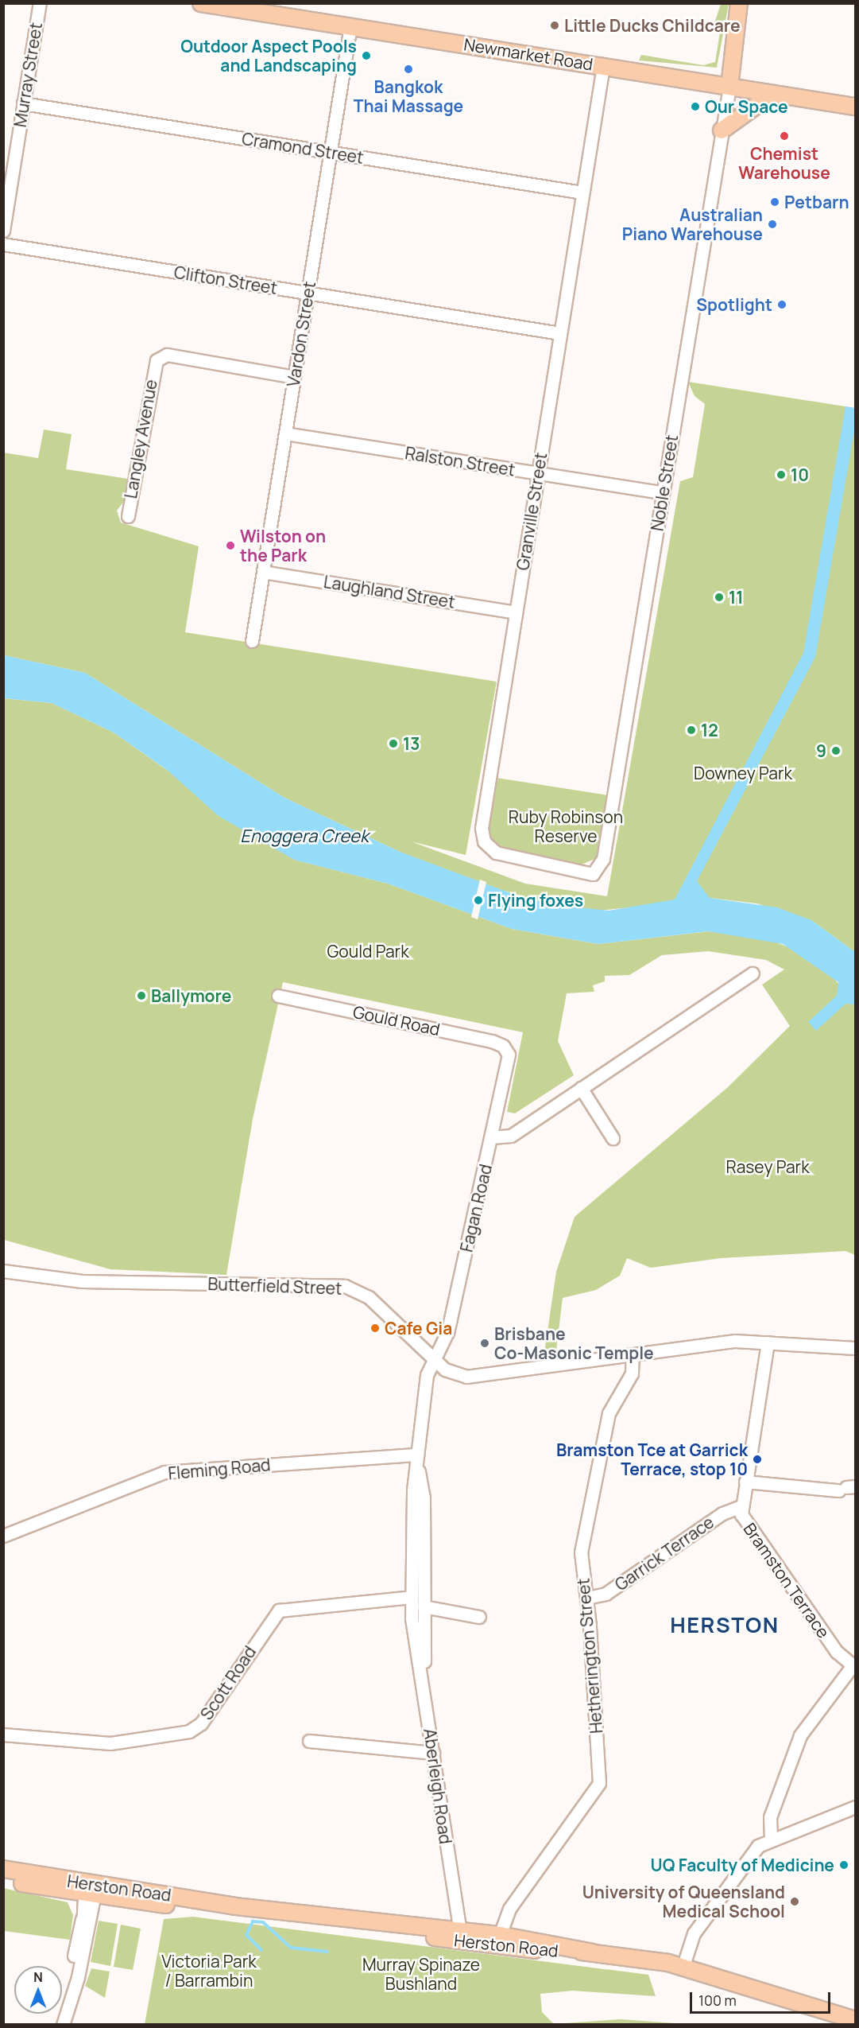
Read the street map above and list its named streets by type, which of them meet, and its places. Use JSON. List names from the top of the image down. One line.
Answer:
{"streets":{"main road":["Newmarket Road","Herston Road"],"street":["Murray Street","Cramond Street","Clifton Street","Vardon Street","Langley Avenue","Ralston Street","Noble Street","Granville Street","Laughland Street","Gould Road","Fagan Road","Butterfield Street","Fleming Road","Garrick Terrace","Bramston Terrace","Hetherington Street","Scott Road","Aberleigh Road"]},"crossings":[["Newmarket Road","Vardon Street"],["Newmarket Road","Noble Street"],["Newmarket Road","Granville Street"],["Murray Street","Cramond Street"],["Cramond Street","Vardon Street"],["Cramond Street","Granville Street"],["Clifton Street","Vardon Street"],["Clifton Street","Granville Street"],["Vardon Street","Langley Avenue"],["Vardon Street","Ralston Street"],["Vardon Street","Laughland Street"],["Ralston Street","Noble Street"],["Ralston Street","Granville Street"],["Noble Street","Granville Street"],["Granville Street","Laughland Street"],["Gould Road","Fagan Road"],["Fagan Road","Butterfield Street"],["Fagan Road","Aberleigh Road"],["Butterfield Street","Bramston Terrace"],["Butterfield Street","Hetherington Street"],["Butterfield Street","Aberleigh Road"],["Fleming Road","Aberleigh Road"],["Garrick Terrace","Bramston Terrace"],["Garrick Terrace","Hetherington Street"],["Hetherington Street","Herston Road"],["Scott Road","Aberleigh Road"],["Aberleigh Road","Herston Road"]],"districts":["HERSTON"],"water":["Enoggera Creek"],"parks":["Downey Park","Ruby Robinson Reserve","Gould Park","Rasey Park","Victoria Park / Barrambin","Murray Spinaze Bushland"],"places":["Little Ducks Childcare","Outdoor Aspect Pools and Landscaping","Bangkok Thai Massage","Our Space","Chemist Warehouse","Petbarn","Australian Piano Warehouse","Spotlight","10","Wilston on the Park","11","12","13","9","Flying foxes","Ballymore","Cafe Gia","Brisbane Co-Masonic Temple","Bramston Tce at Garrick Terrace, stop 10","UQ Faculty of Medicine","University of Queensland Medical School"],"scale_bar":"100 m","north":"top"}
